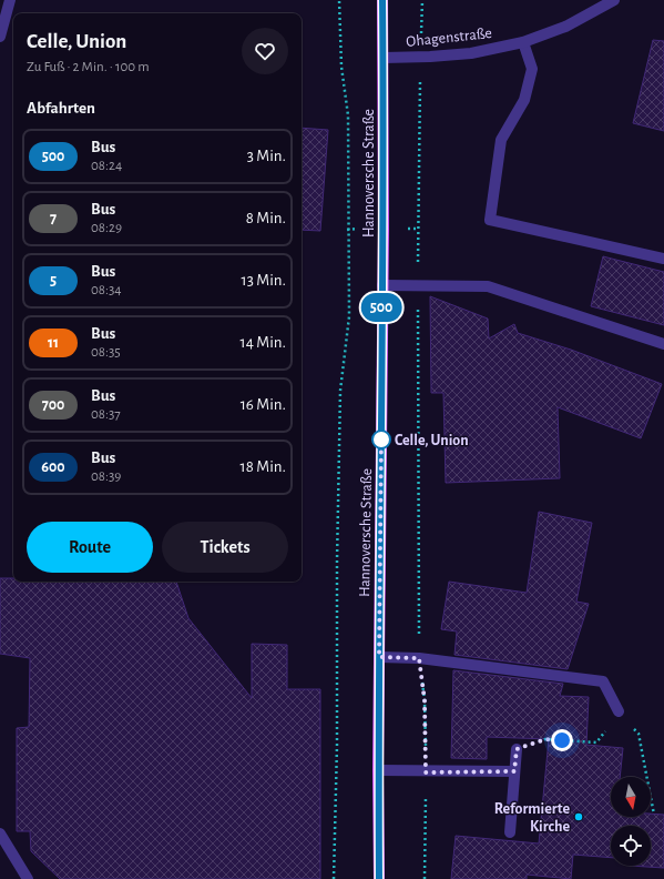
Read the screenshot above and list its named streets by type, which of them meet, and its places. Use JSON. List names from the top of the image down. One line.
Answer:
{"streets":{"main road":["Hannoversche Straße"],"street":["Ohagenstraße"]},"crossings":[["Ohagenstraße","Hannoversche Straße"]],"places":["Celle, Union","Reformierte Kirche"],"lines":["bus line 500"],"north":"bottom","page":{"on_map":"500","heading":[["Celle, Union","Zu Fuß · 2 Min. · 100 m"],"Abfahrten"],"list":[{"mark":"500","name":"Bus","note":"08:24","value":"3 Min."},{"mark":"7","name":"Bus","note":"08:29","value":"8 Min."},{"mark":"5","name":"Bus","note":"08:34","value":"13 Min."},{"mark":"11","name":"Bus","note":"08:35","value":"14 Min."},{"mark":"700","name":"Bus","note":"08:37","value":"16 Min."},{"mark":"600","name":"Bus","note":"08:39","value":"18 Min."}],"buttons":["Route","Tickets"]}}
